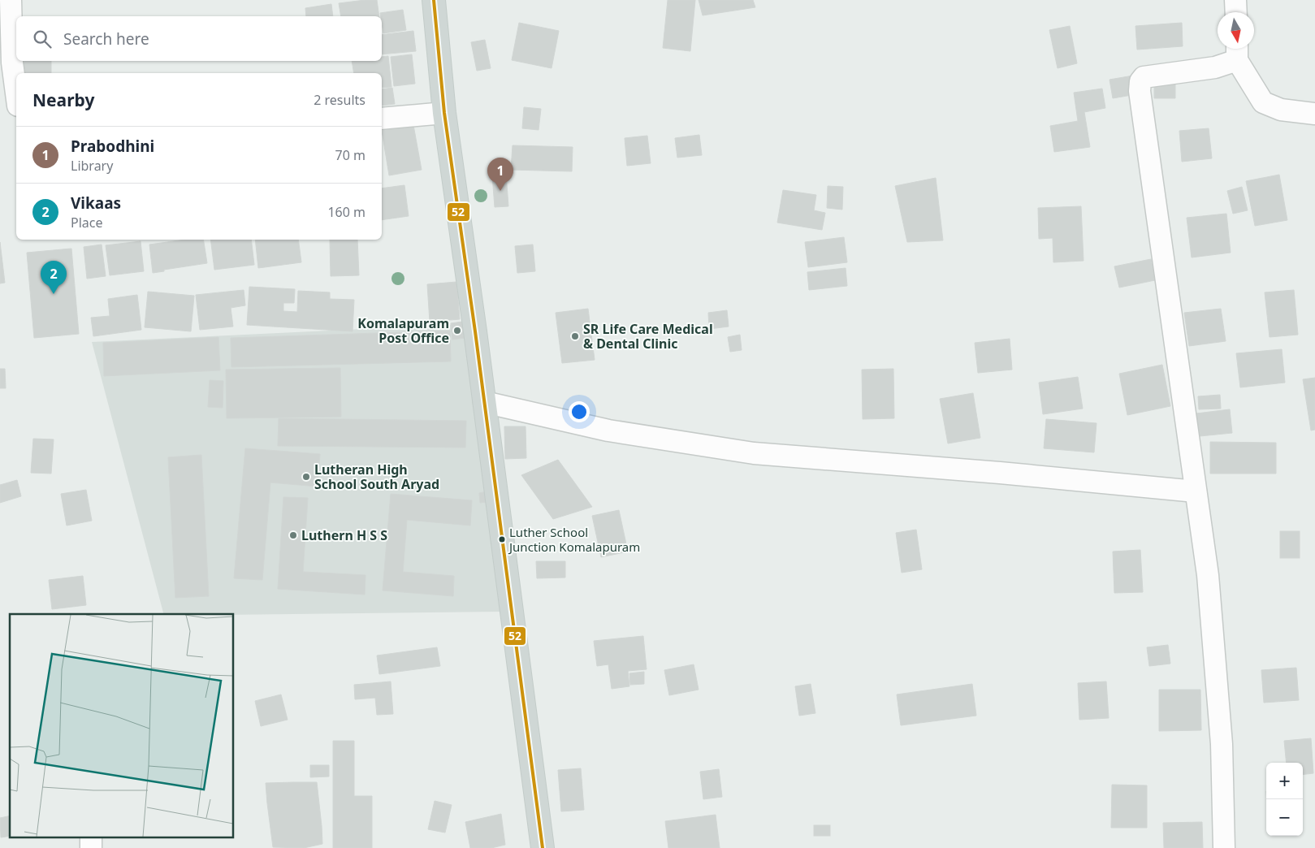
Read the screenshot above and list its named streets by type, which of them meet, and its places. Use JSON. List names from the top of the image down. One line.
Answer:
{"places":["Komalapuram Post Office","SR Life Care Medical & Dental Clinic","Lutheran High School South Aryad","Luthern H S S","Luther School Junction Komalapuram"],"lines":["transit line 52"],"north":"bottom","page":{"search":"Search here","heading":["Nearby","2 results"],"list":[{"mark":"1","name":"Prabodhini","note":"Library","value":"70 m"},{"mark":"2","name":"Vikaas","note":"Place","value":"160 m"}],"pins":["1","2"],"map_buttons":["+","−"]}}
